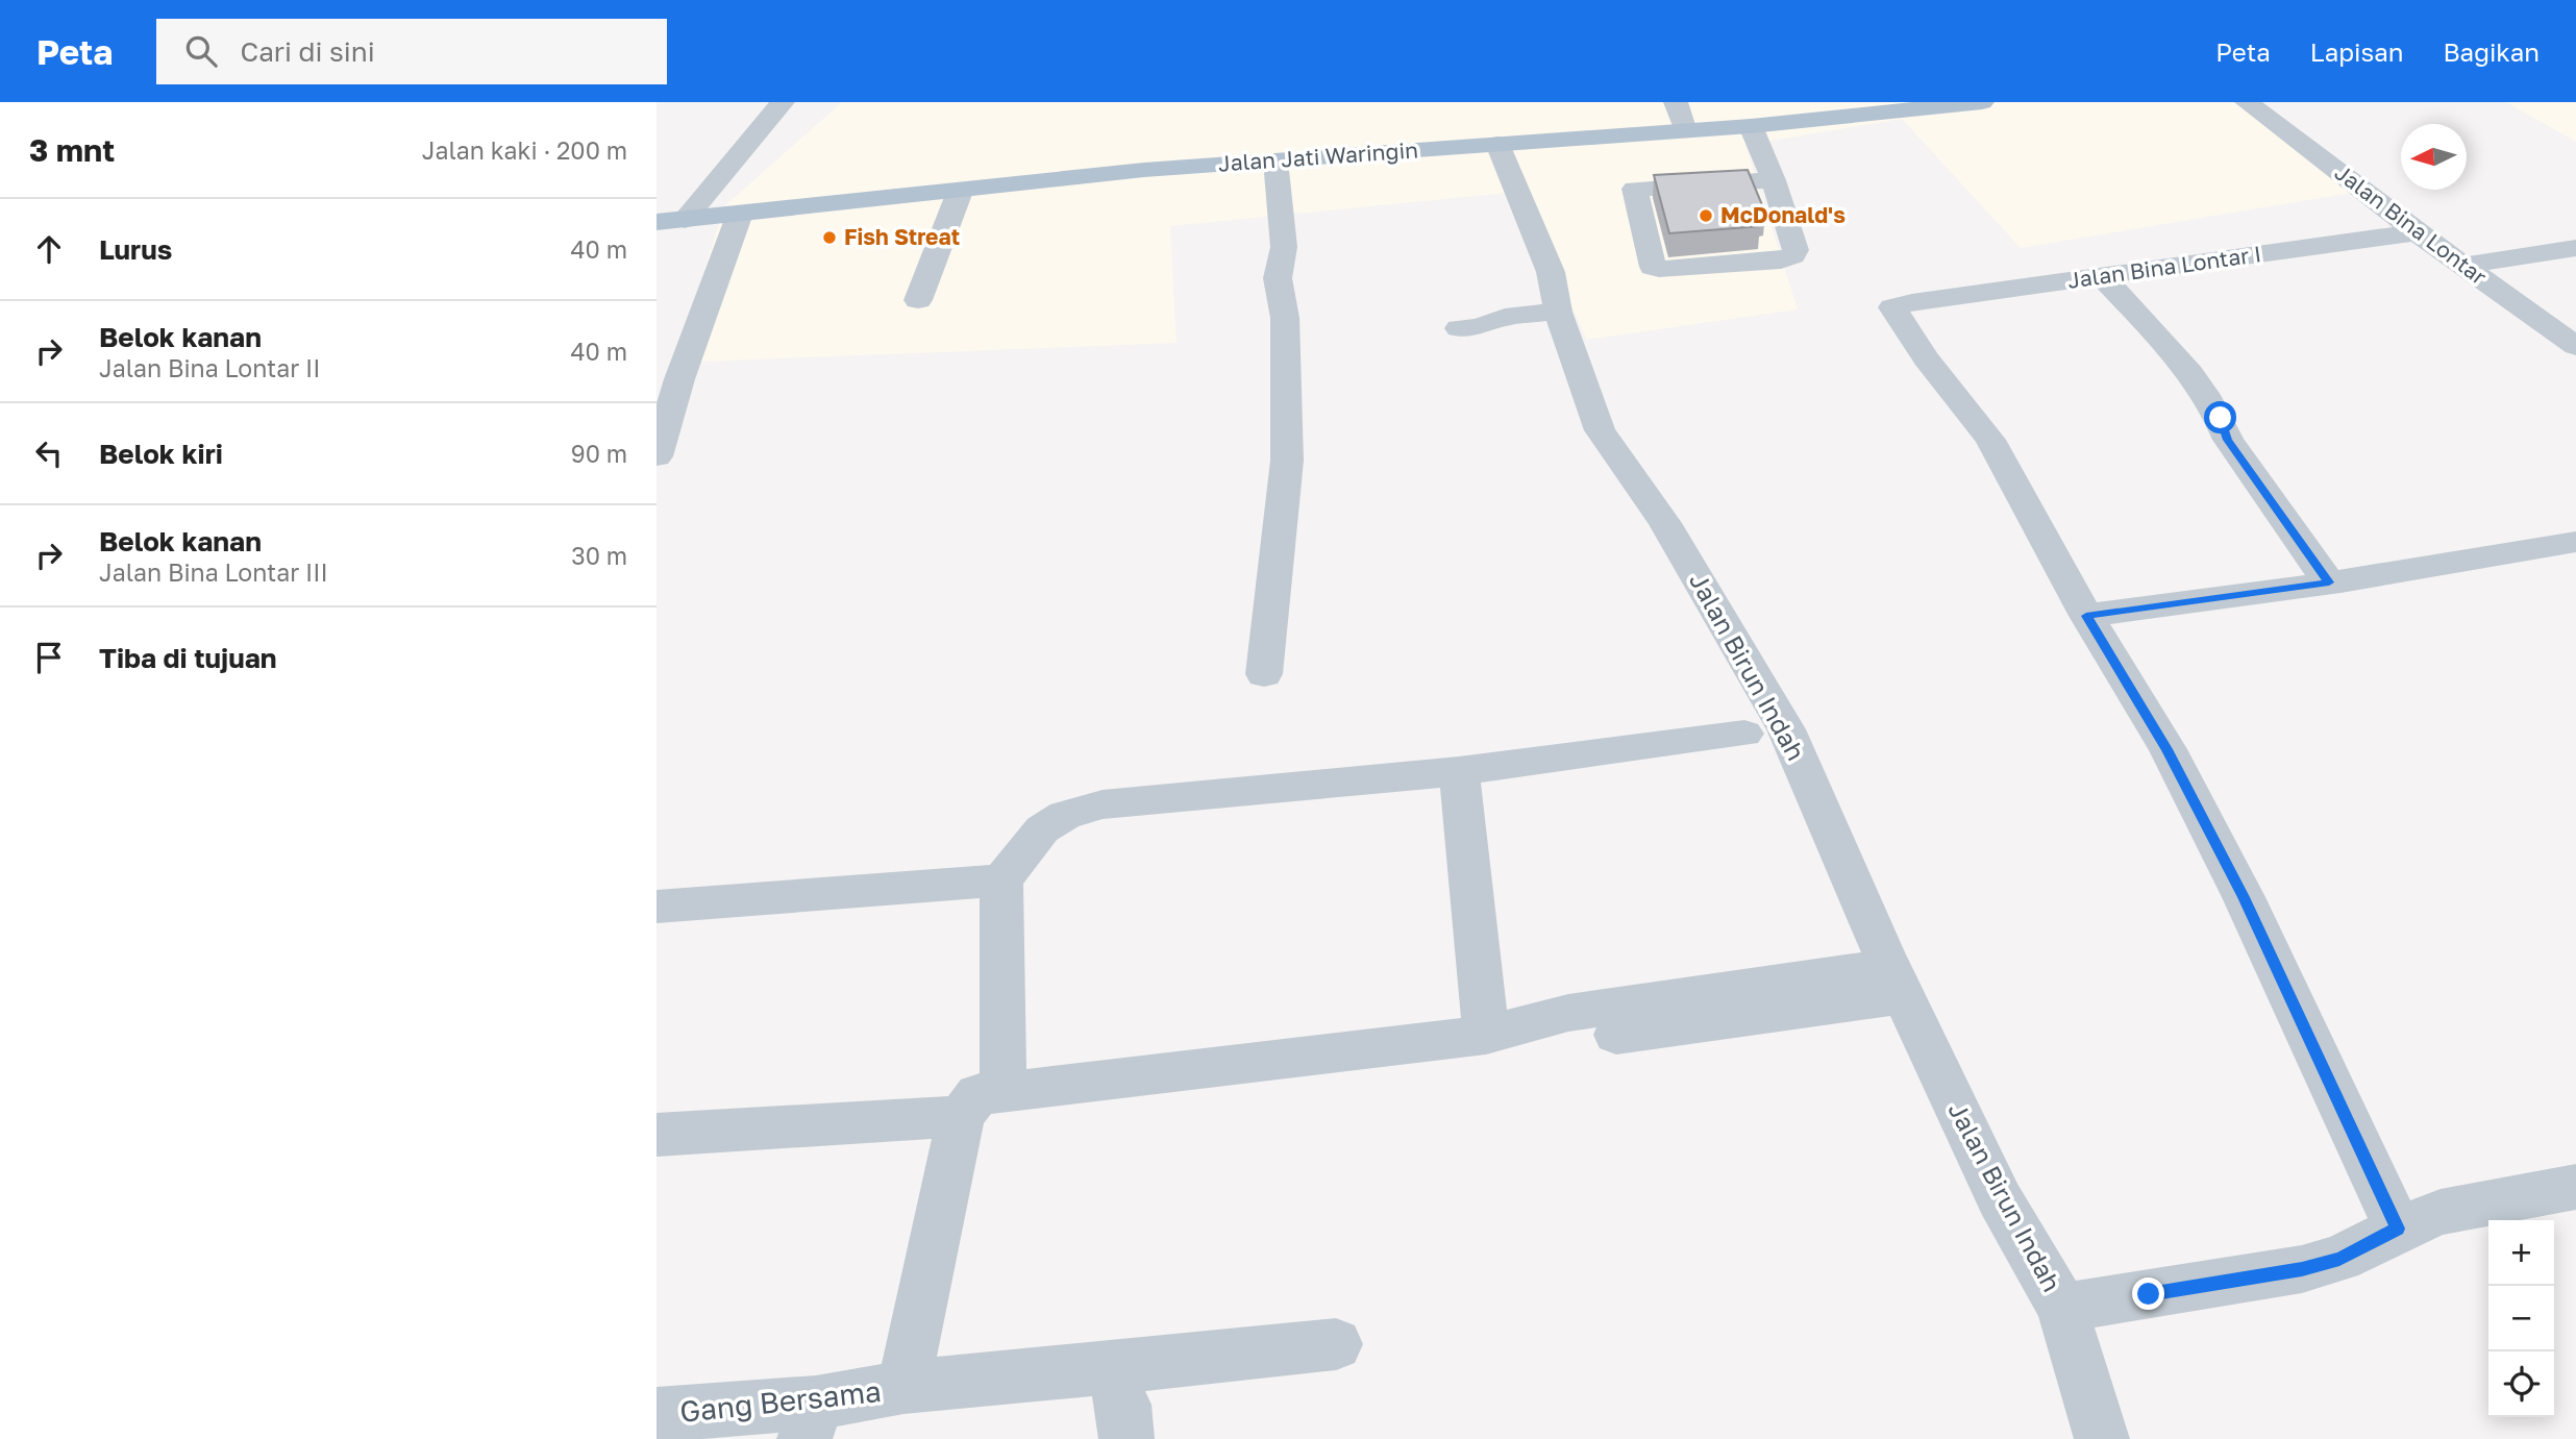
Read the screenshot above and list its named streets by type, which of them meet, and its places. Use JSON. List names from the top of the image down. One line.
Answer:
{"streets":{"main road":["Jalan Jati Waringin"],"street":["Jalan Bina Lontar","Jalan Bina Lontar I","Jalan Birun Indah","Gang Bersama"]},"crossings":[["Jalan Jati Waringin","Jalan Birun Indah"],["Jalan Bina Lontar","Jalan Bina Lontar I"]],"places":["McDonald's","Fish Streat"],"north":"left","page":{"header":"Peta","search":"Cari di sini","nav":["Peta","Lapisan","Bagikan"],"heading":["3 mnt","Jalan kaki · 200 m"],"list":[["Lurus","40 m"],["Belok kanan","Jalan Bina Lontar II","40 m"],["Belok kiri","90 m"],["Belok kanan","Jalan Bina Lontar III","30 m"],"Tiba di tujuan"],"map_buttons":["+","−"]}}
